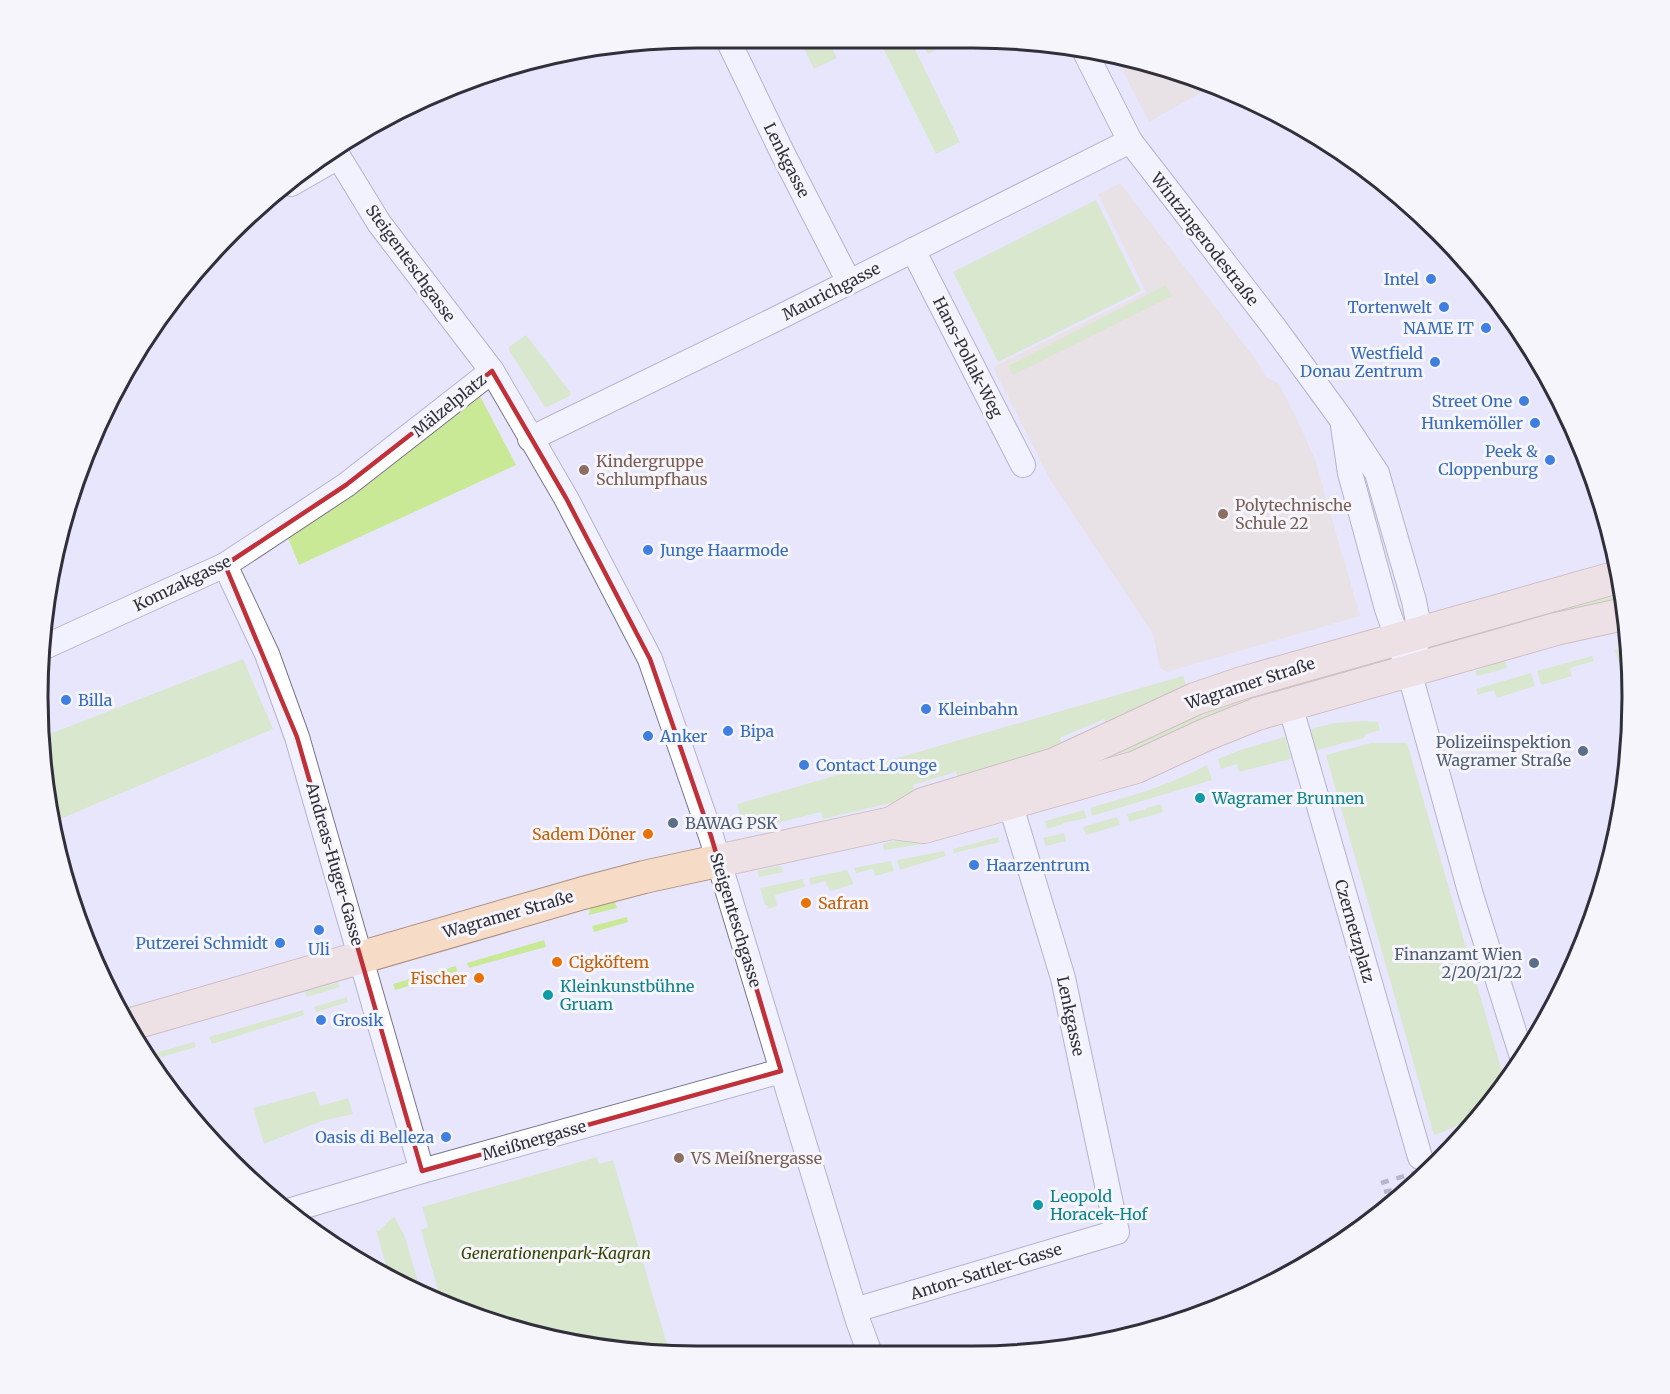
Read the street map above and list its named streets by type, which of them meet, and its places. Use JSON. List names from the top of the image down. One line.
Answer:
{"streets":{"main road":["Wagramer Straße"],"street":["Lenkgasse","Wintzingerodestraße","Steigenteschgasse","Maurichgasse","Hans-Pollak-Weg","Mälzelplatz","Komzakgasse","Andreas-Huger-Gasse","Czernetzplatz","Meißnergasse","Anton-Sattler-Gasse"]},"crossings":[["Lenkgasse","Maurichgasse"],["Lenkgasse","Wagramer Straße"],["Lenkgasse","Anton-Sattler-Gasse"],["Wintzingerodestraße","Maurichgasse"],["Wintzingerodestraße","Wagramer Straße"],["Steigenteschgasse","Mälzelplatz"],["Steigenteschgasse","Wagramer Straße"],["Steigenteschgasse","Meißnergasse"],["Steigenteschgasse","Anton-Sattler-Gasse"],["Maurichgasse","Hans-Pollak-Weg"],["Maurichgasse","Mälzelplatz"],["Mälzelplatz","Komzakgasse"],["Komzakgasse","Andreas-Huger-Gasse"],["Wagramer Straße","Andreas-Huger-Gasse"],["Wagramer Straße","Czernetzplatz"],["Andreas-Huger-Gasse","Meißnergasse"]],"parks":["Generationenpark-Kagran"],"places":["Intel","Tortenwelt","NAME IT","Westfield Donau Zentrum","Street One","Hunkemöller","Peek & Cloppenburg","Kindergruppe Schlumpfhaus","Polytechnische Schule 22","Junge Haarmode","Billa","Kleinbahn","Bipa","Anker","Polizeiinspektion Wagramer Straße","Contact Lounge","Wagramer Brunnen","BAWAG PSK","Sadem Döner","Haarzentrum","Safran","Uli","Putzerei Schmidt","Cigköftem","Finanzamt Wien 2/20/21/22","Fischer","Kleinkunstbühne Gruam","Grosik","Oasis di Belleza","VS Meißnergasse","Leopold Horacek-Hof"]}
